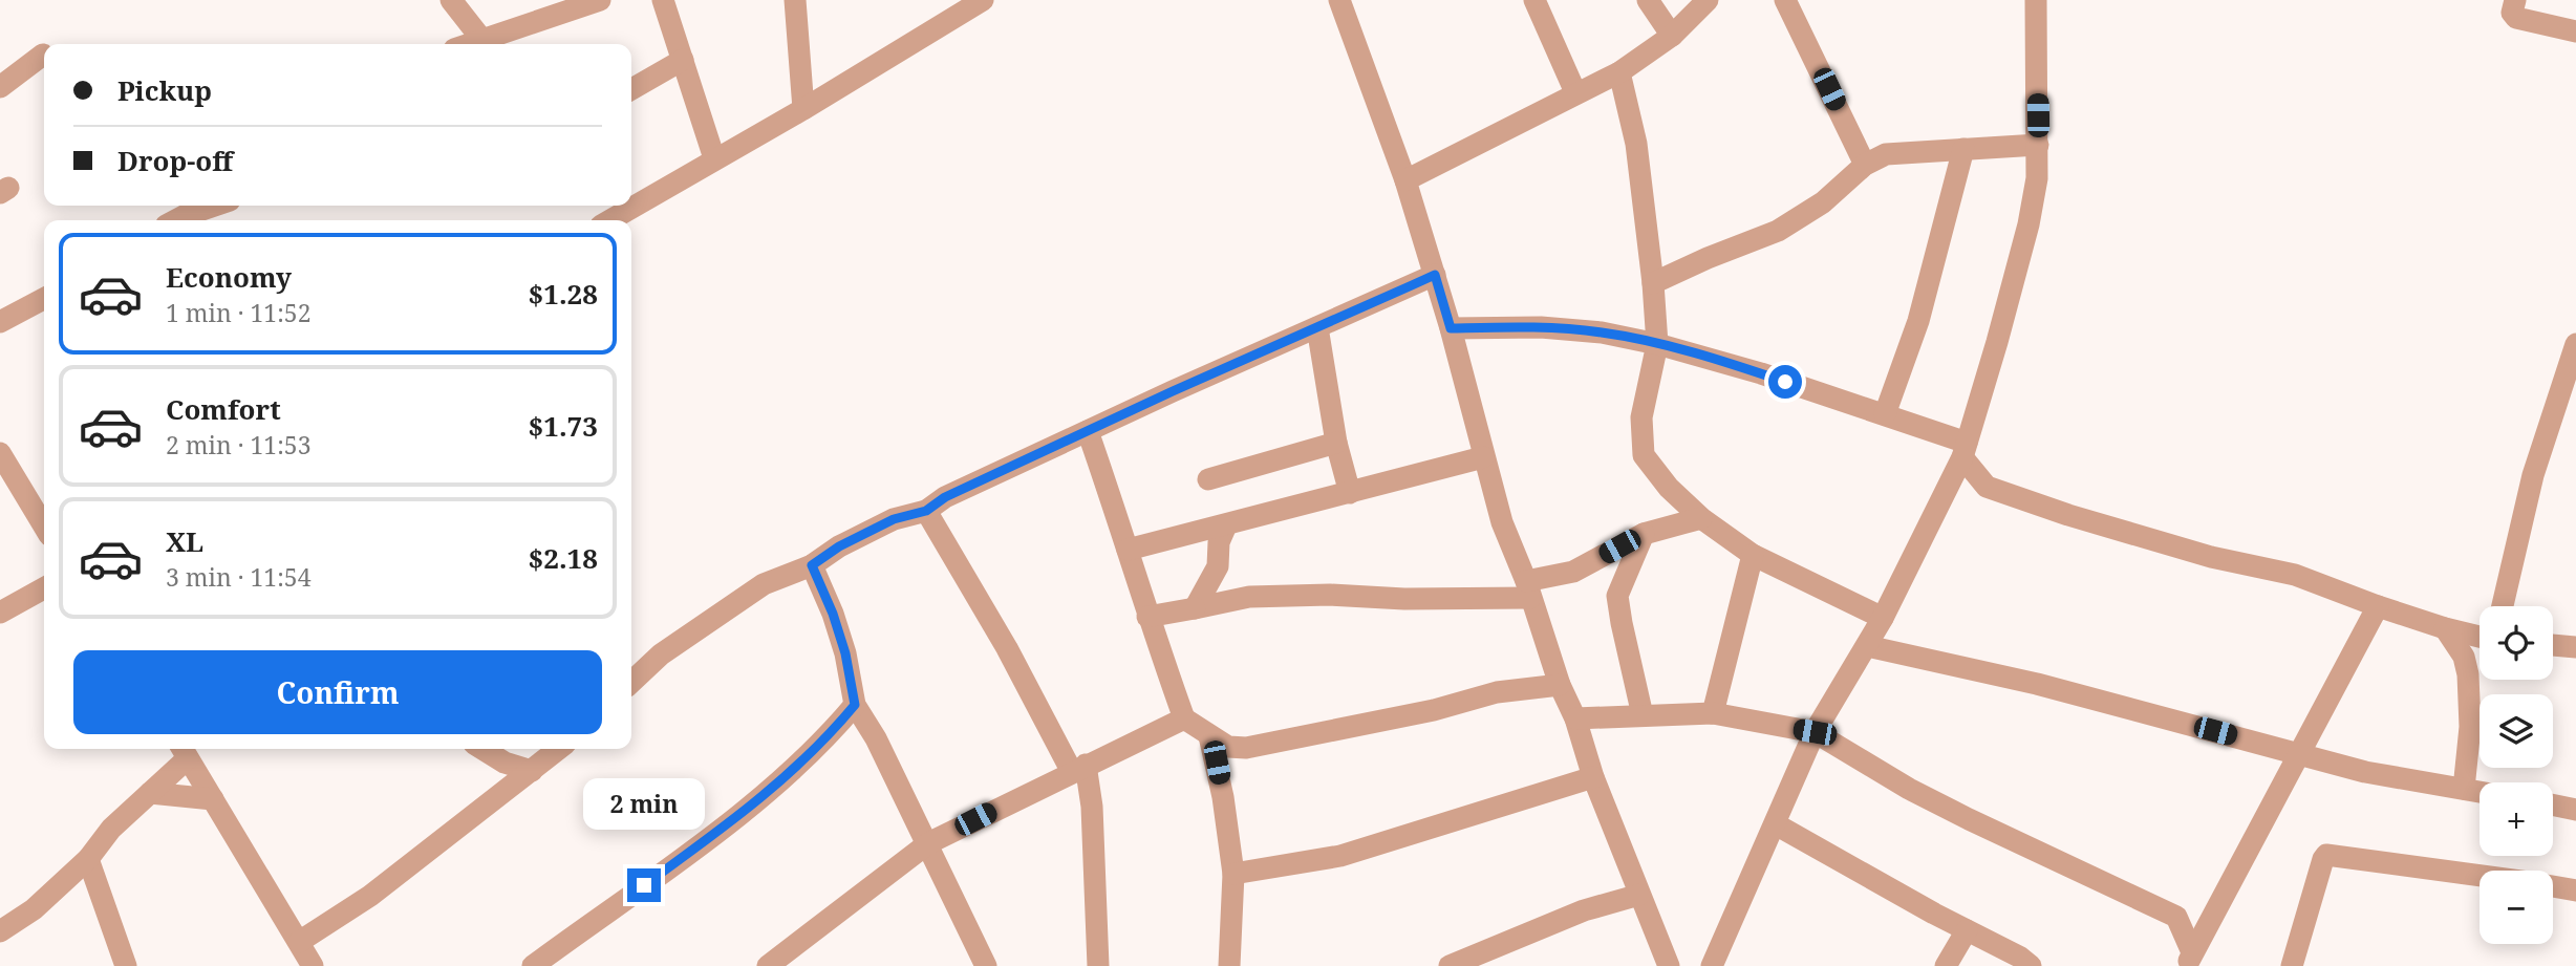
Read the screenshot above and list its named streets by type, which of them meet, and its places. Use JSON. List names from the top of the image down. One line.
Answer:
{"page":{"banner":["Pickup","Drop-off"],"list":[{"name":"Economy","note":"1 min · 11:52","value":"$1.28"},{"name":"Comfort","note":"2 min · 11:53","value":"$1.73"},{"name":"XL","note":"3 min · 11:54","value":"$2.18"}],"map_buttons":["+","−"],"buttons":"Confirm","bubble":"2 min"}}
